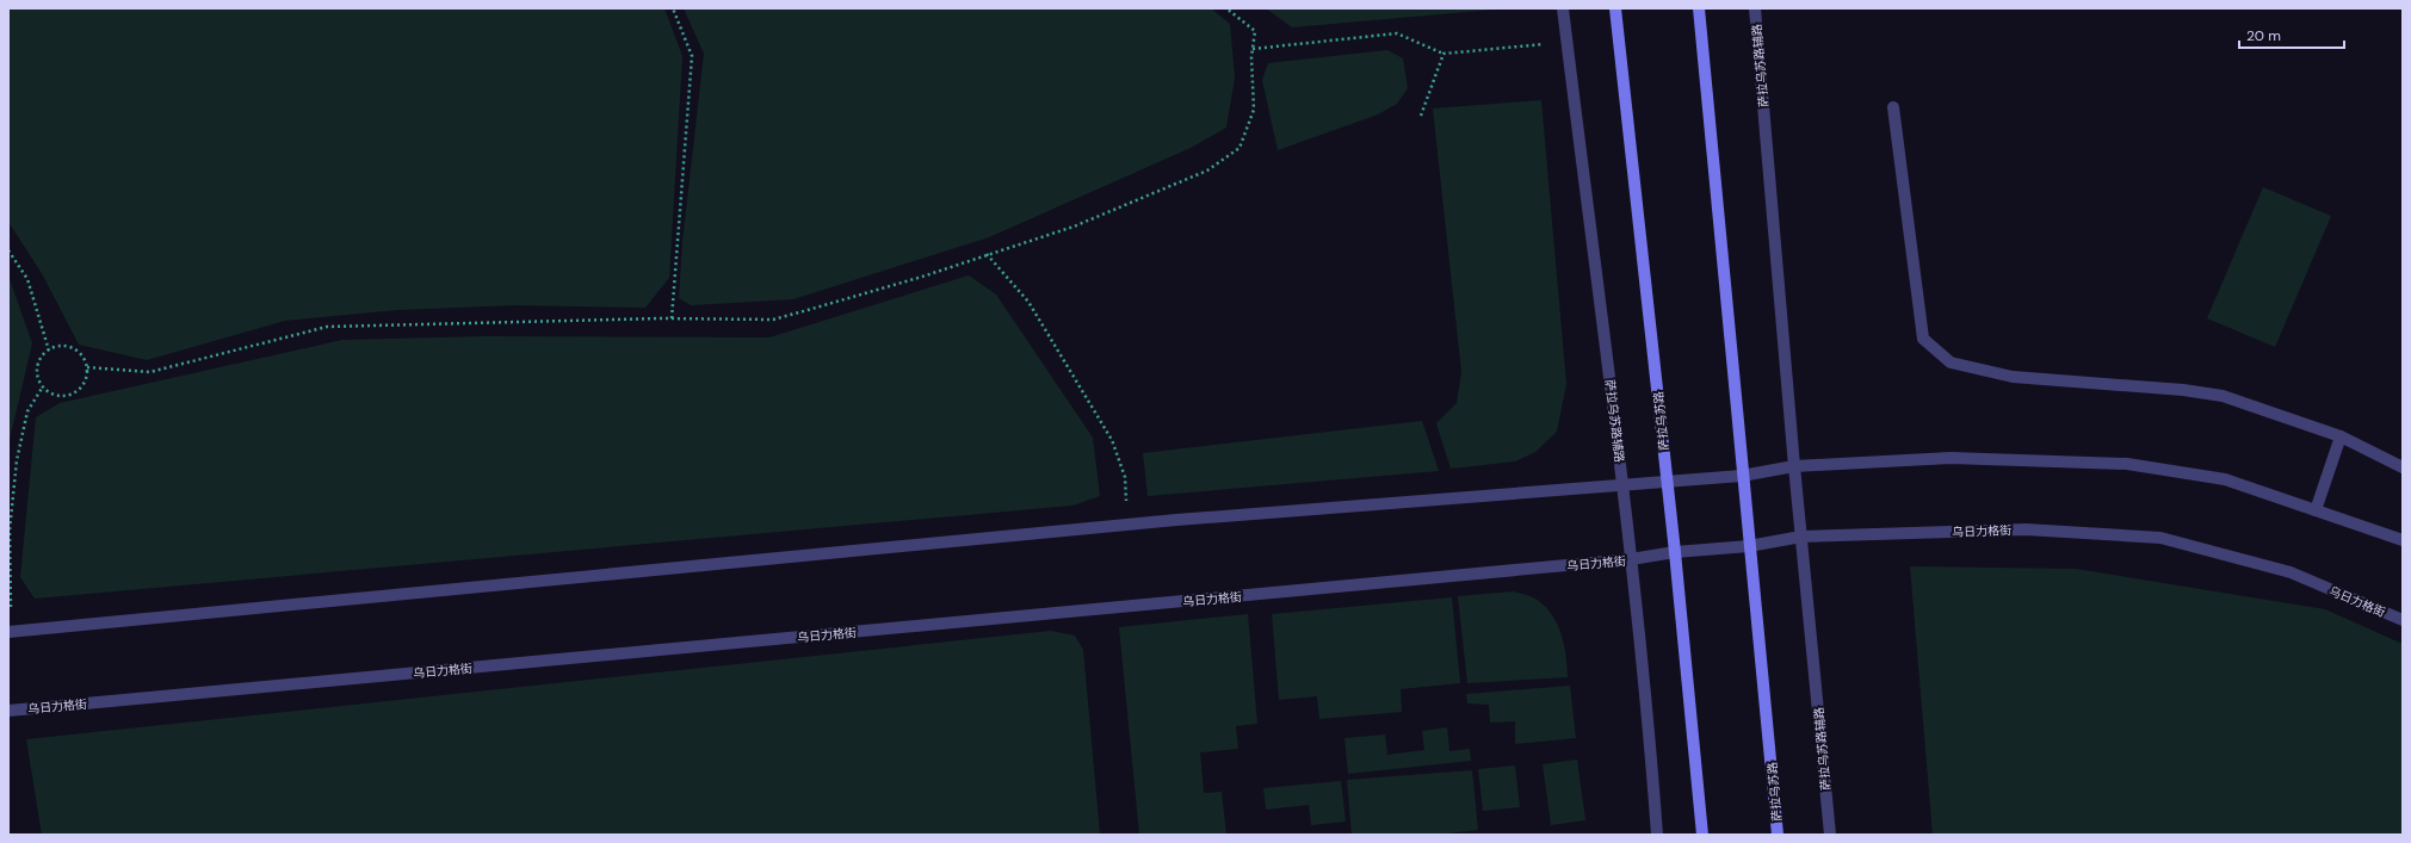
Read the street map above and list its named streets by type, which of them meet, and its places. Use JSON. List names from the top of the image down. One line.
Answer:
{"streets":{"main road":["萨拉乌苏路"],"street":["萨拉乌苏路辅路","乌日力格街"]},"crossings":[["萨拉乌苏路辅路","乌日力格街"],["萨拉乌苏路","乌日力格街"]],"scale_bar":"20 m"}
